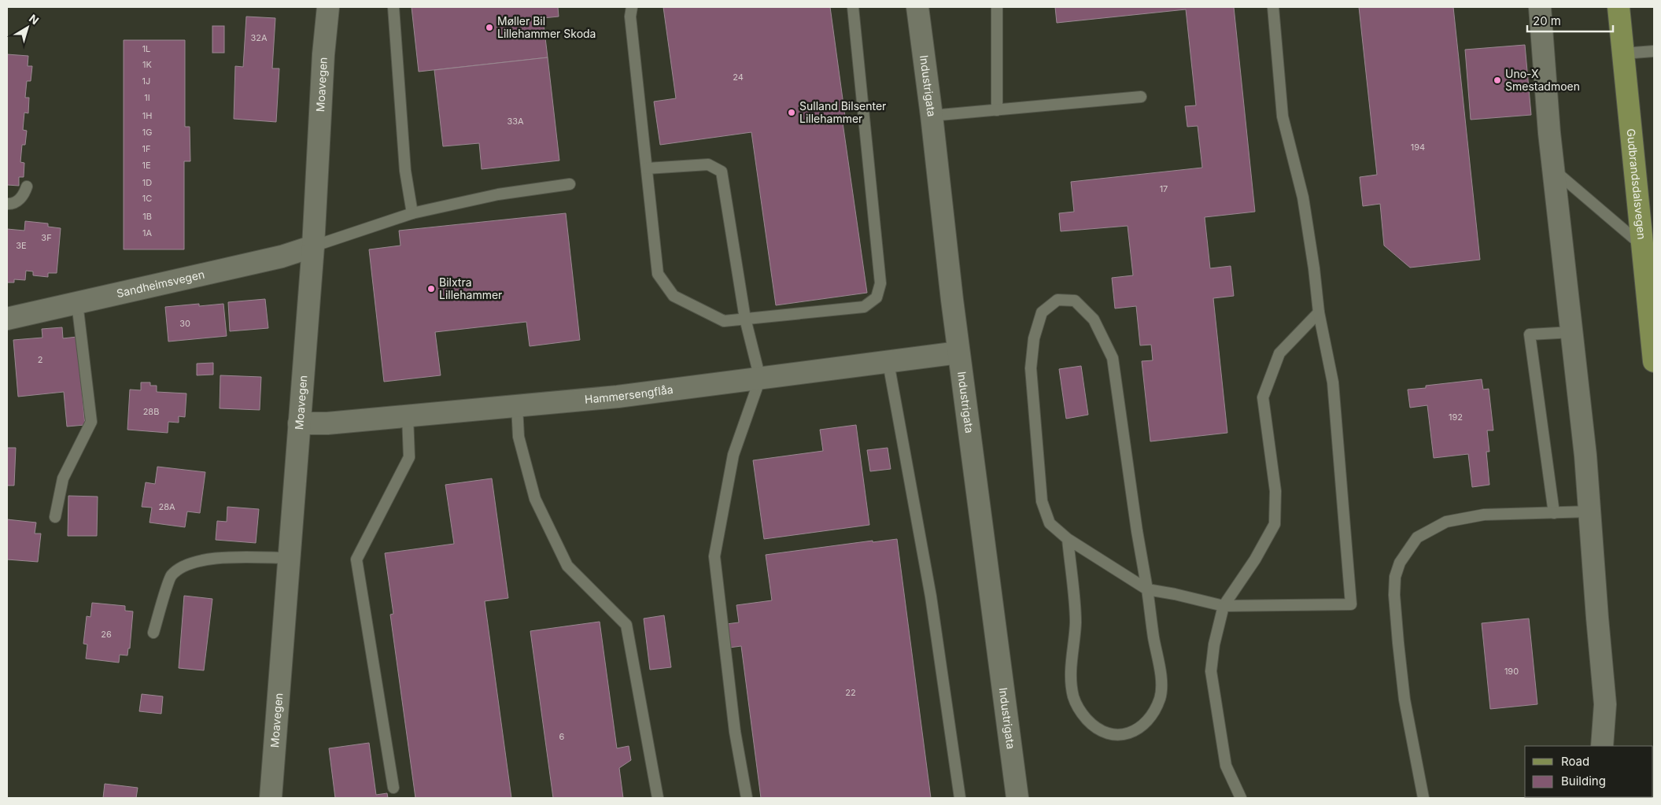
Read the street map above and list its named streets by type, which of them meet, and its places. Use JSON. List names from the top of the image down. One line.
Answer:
{"streets":{"main road":["Gudbrandsdalsvegen"],"street":["Moavegen","Industrigata","Sandheimsvegen","Hammersengflåa"]},"crossings":[["Moavegen","Sandheimsvegen"],["Moavegen","Hammersengflåa"],["Industrigata","Hammersengflåa"]],"places":["Møller Bil Lillehammer Skoda","Uno-X Smestadmoen","Sulland Bilsenter Lillehammer","Bilxtra Lillehammer"],"house_numbers":["32A","1L","1K","24","1J","1I","1H","33A","1G","194","1F","1E","1D","17","1C","1B","1A","3F","3E","30","2","28B","192","28A","26","190","22","6"],"legend":["Road","Building"],"scale_bar":"20 m","north":"top right"}
